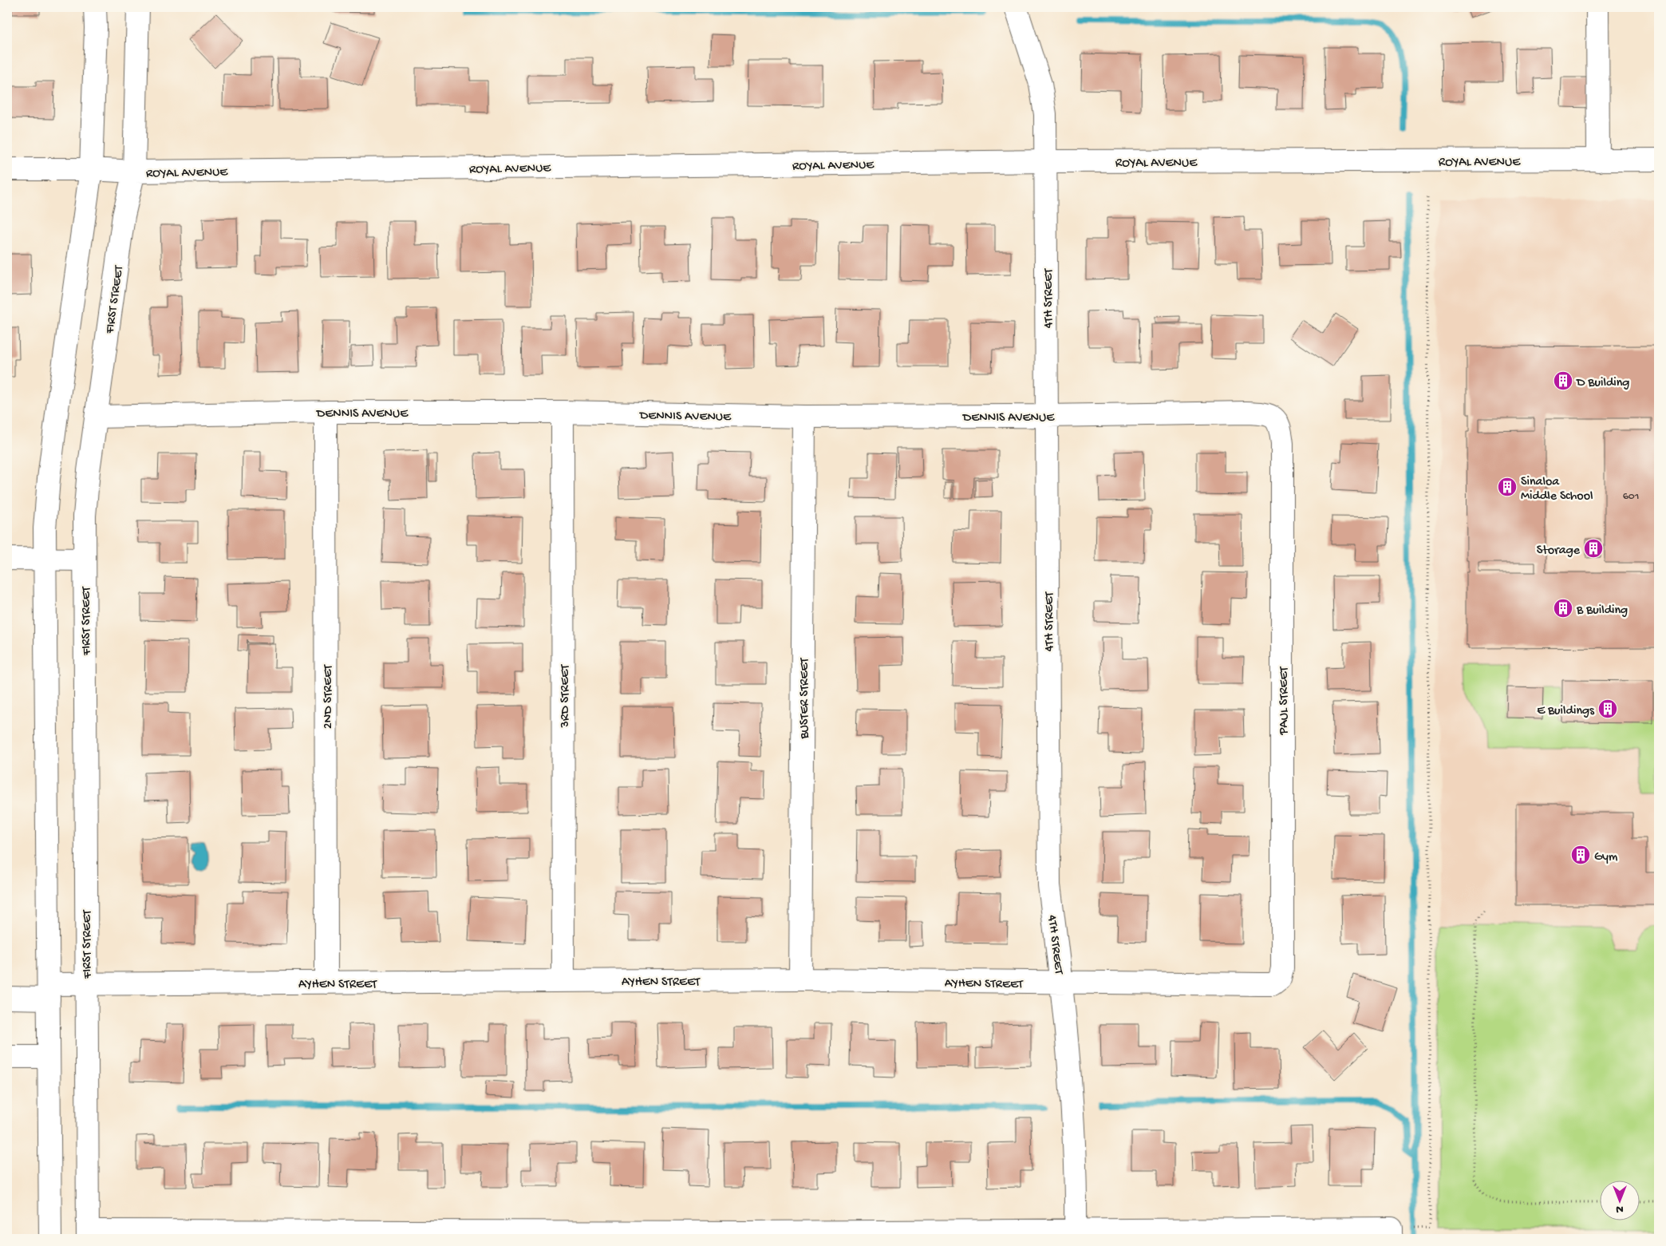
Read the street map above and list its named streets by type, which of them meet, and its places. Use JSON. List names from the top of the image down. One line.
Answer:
{"streets":{"street":["ROYAL AVENUE","4TH STREET","FIRST STREET","DENNIS AVENUE","3RD STREET","2ND STREET","BUSTER STREET","PAUL STREET","AYHEN STREET"]},"crossings":[["ROYAL AVENUE","4TH STREET"],["ROYAL AVENUE","FIRST STREET"],["4TH STREET","DENNIS AVENUE"],["4TH STREET","AYHEN STREET"],["FIRST STREET","DENNIS AVENUE"],["FIRST STREET","AYHEN STREET"],["DENNIS AVENUE","3RD STREET"],["DENNIS AVENUE","2ND STREET"],["DENNIS AVENUE","BUSTER STREET"],["DENNIS AVENUE","PAUL STREET"],["3RD STREET","AYHEN STREET"],["2ND STREET","AYHEN STREET"],["BUSTER STREET","AYHEN STREET"],["PAUL STREET","AYHEN STREET"]],"places":{"building":["D Building","Sinaloa Middle School","Storage","B Building","E Buildings","Gym"]},"house_numbers":["601"],"north":"bottom"}
